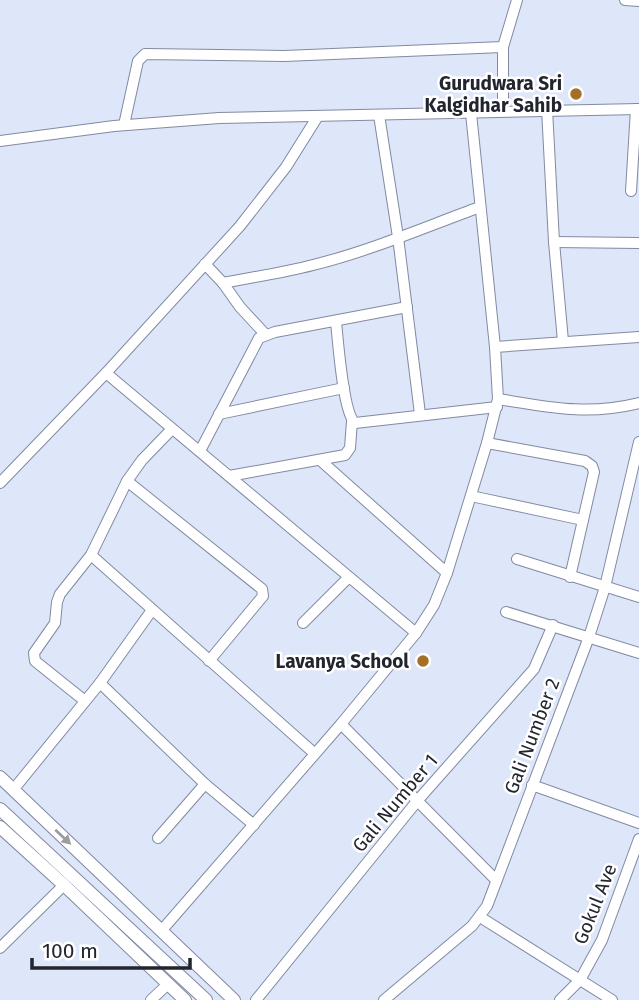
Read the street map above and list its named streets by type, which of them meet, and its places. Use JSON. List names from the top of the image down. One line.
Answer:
{"streets":{"street":["Gali Number 2","Gali Number 1","Gokul Ave"]},"places":["Gurudwara Sri Kalgidhar Sahib","Lavanya School"],"scale_bar":"100 m"}
